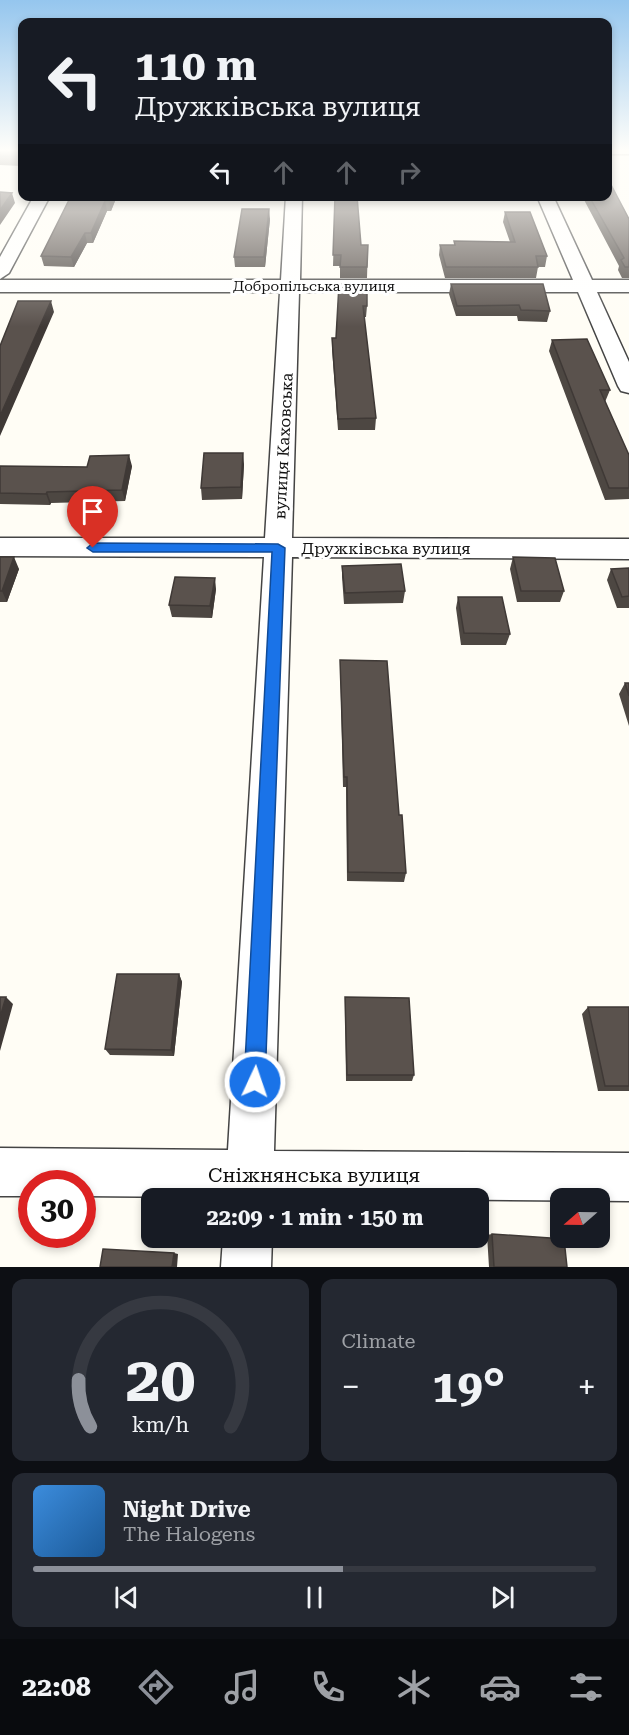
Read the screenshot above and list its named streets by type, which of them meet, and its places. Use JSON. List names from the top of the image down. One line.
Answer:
{"streets":{"street":["Добропільська вулиця","вулиця Каховська","Дружківська вулиця","Сніжнянська вулиця"]},"crossings":[["Добропільська вулиця","вулиця Каховська"],["вулиця Каховська","Дружківська вулиця"],["вулиця Каховська","Сніжнянська вулиця"]],"north":"left","page":{"turn":["110 m","Дружківська вулиця"],"limit":"30","trip":"22:09 · 1 min · 150 m","tile":"Climate","heat":["−","19°","+"],"song":["Night Drive","The Halogens"],"tabs":"22:08","gauge":["20","km/h"]}}
